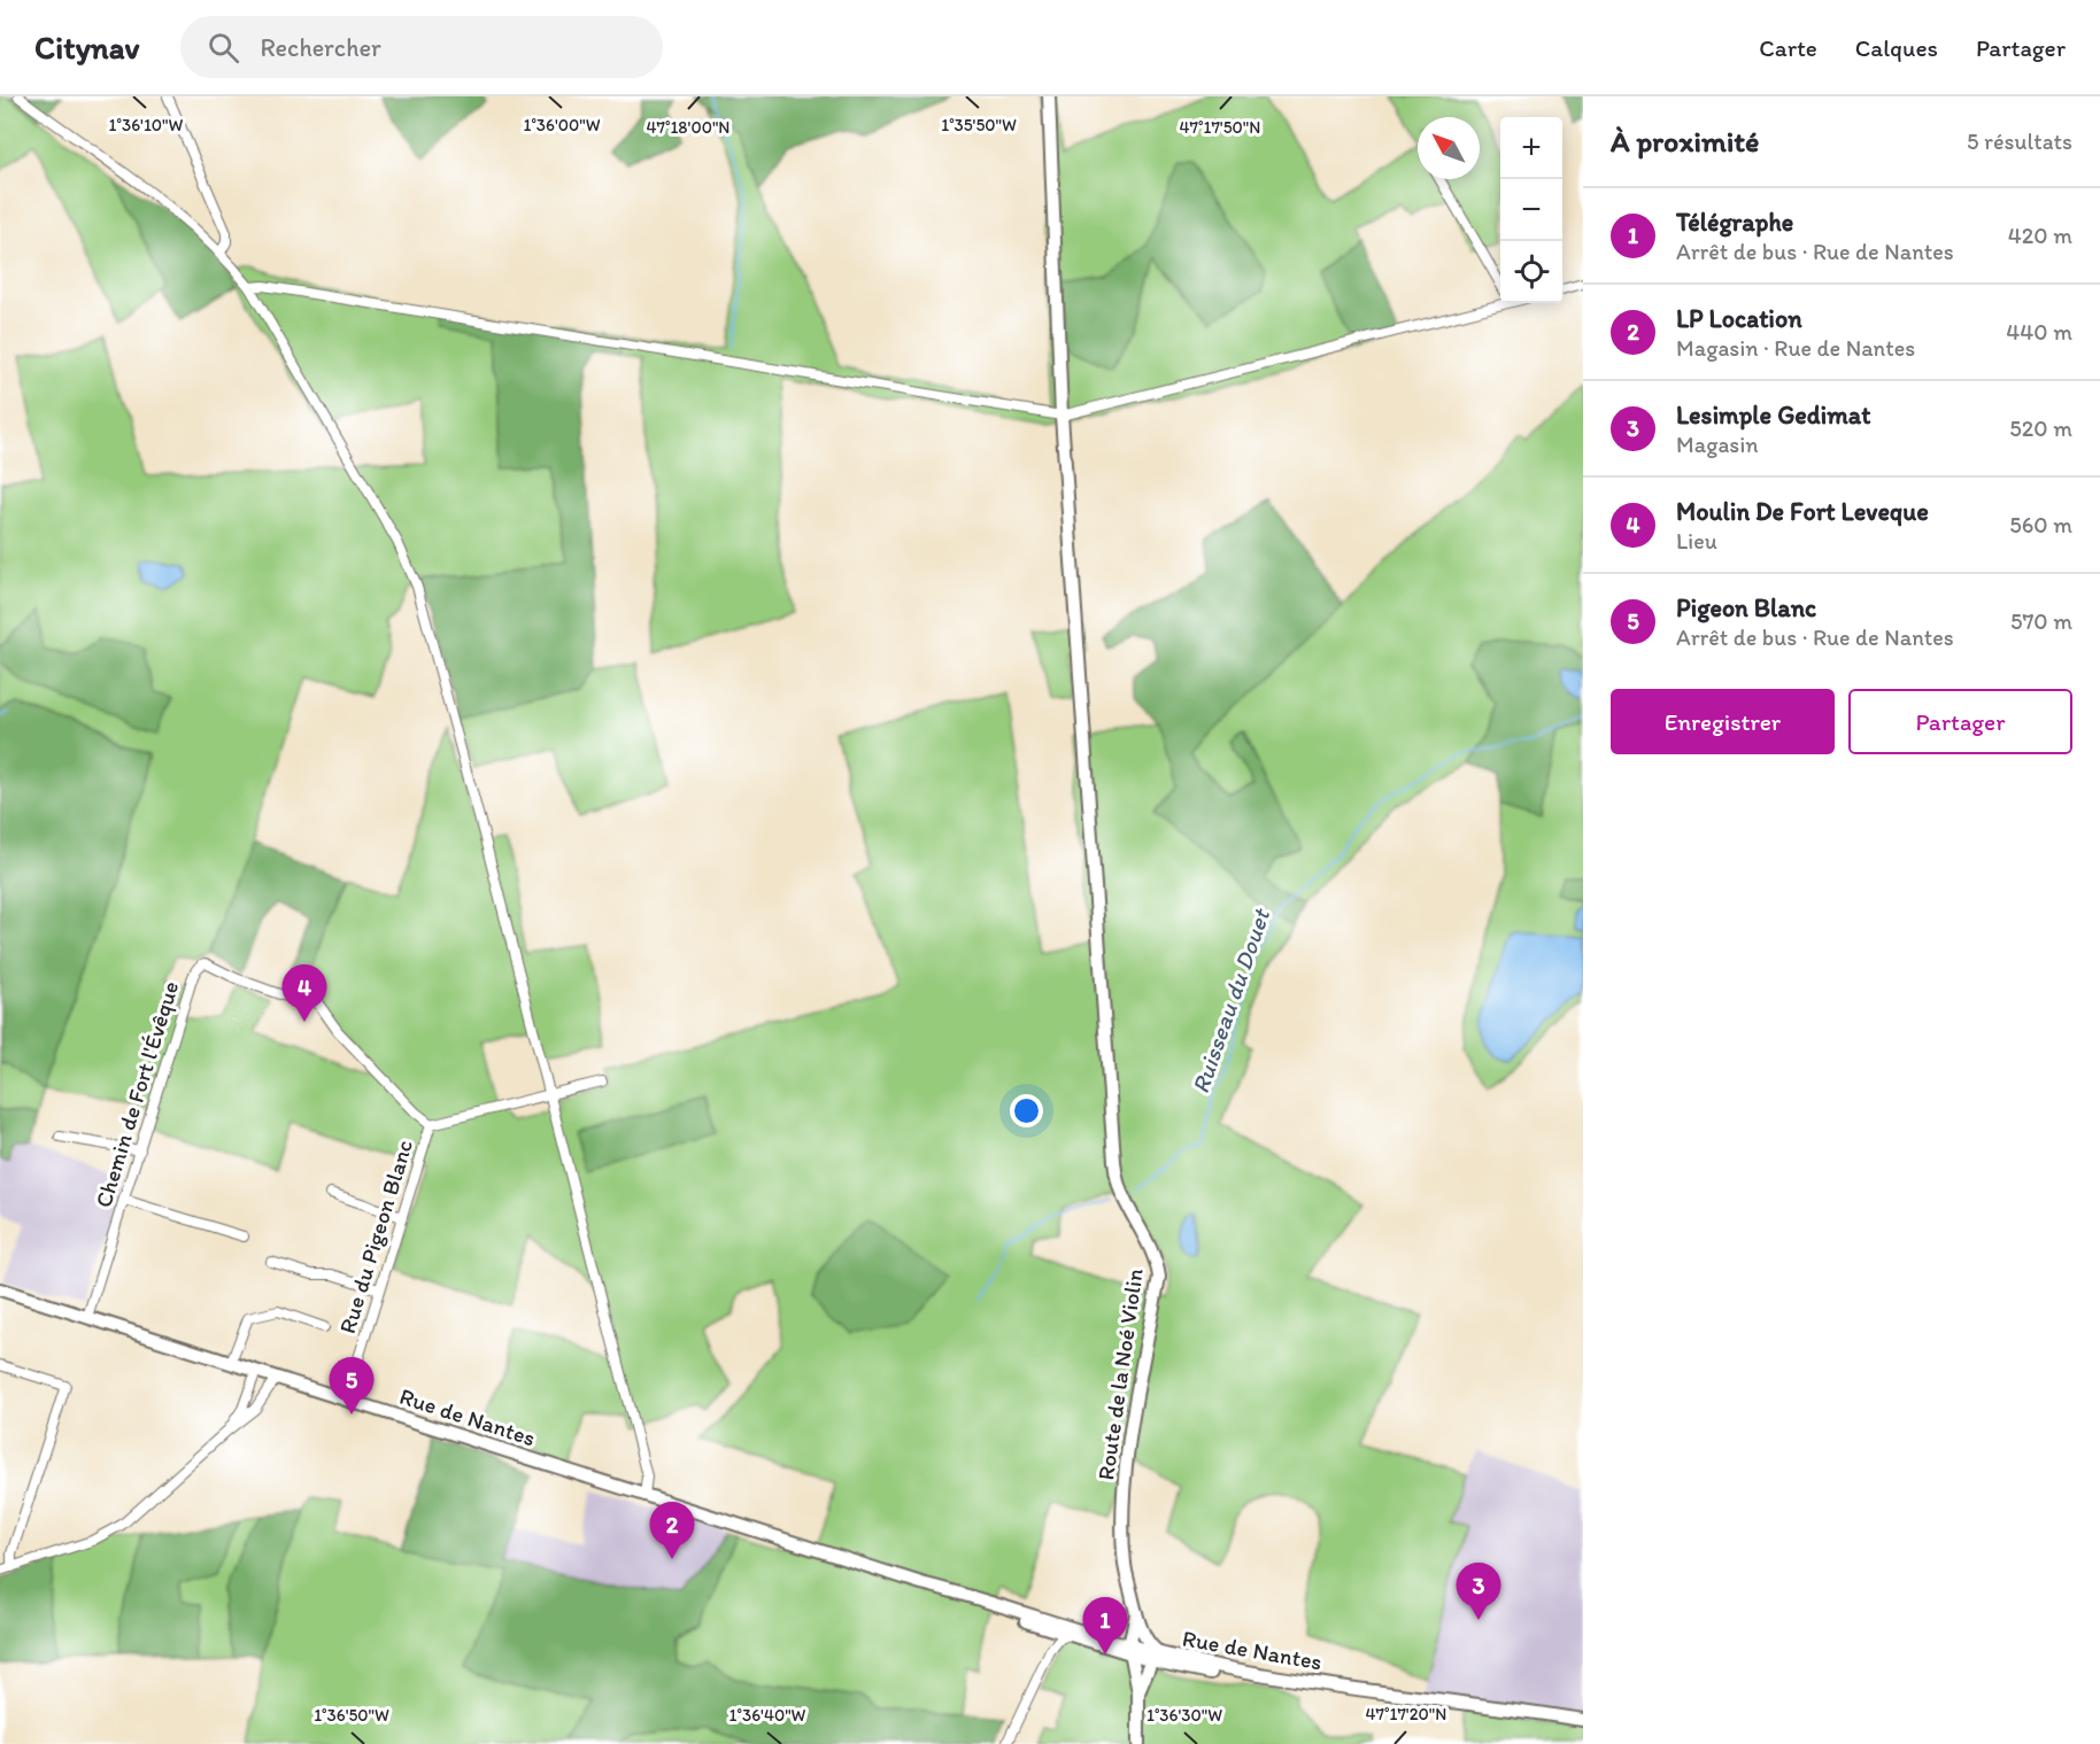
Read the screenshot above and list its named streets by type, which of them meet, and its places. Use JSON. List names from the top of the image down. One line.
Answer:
{"streets":{"main road":["Route de la Noé Violin","Rue de Nantes"],"street":["Chemin de Fort l'Évêque","Rue du Pigeon Blanc"]},"crossings":[["Chemin de Fort l'Évêque","Rue du Pigeon Blanc"],["Chemin de Fort l'Évêque","Rue de Nantes"],["Rue du Pigeon Blanc","Rue de Nantes"],["Route de la Noé Violin","Rue de Nantes"]],"water":["Ruisseau du Douet"],"north":"top left","page":{"header":"Citynav","search":"Rechercher","nav":["Carte","Calques","Partager"],"heading":["À proximité","5 résultats"],"map_buttons":["+","−"],"list":[{"mark":"1","name":"Télégraphe","note":"Arrêt de bus · Rue de Nantes","value":"420 m"},{"mark":"2","name":"LP Location","note":"Magasin · Rue de Nantes","value":"440 m"},{"mark":"3","name":"Lesimple Gedimat","note":"Magasin","value":"520 m"},{"mark":"4","name":"Moulin De Fort Leveque","note":"Lieu","value":"560 m"},{"mark":"5","name":"Pigeon Blanc","note":"Arrêt de bus · Rue de Nantes","value":"570 m"}],"buttons":["Enregistrer","Partager"],"pins":["4","5","2","3","1"]},"coordinates":["1°36'10\"W","1°36'00\"W","1°35'50\"W","47°18'00\"N","47°17'50\"N","47°17'20\"N","1°36'50\"W","1°36'40\"W","1°36'30\"W"]}
